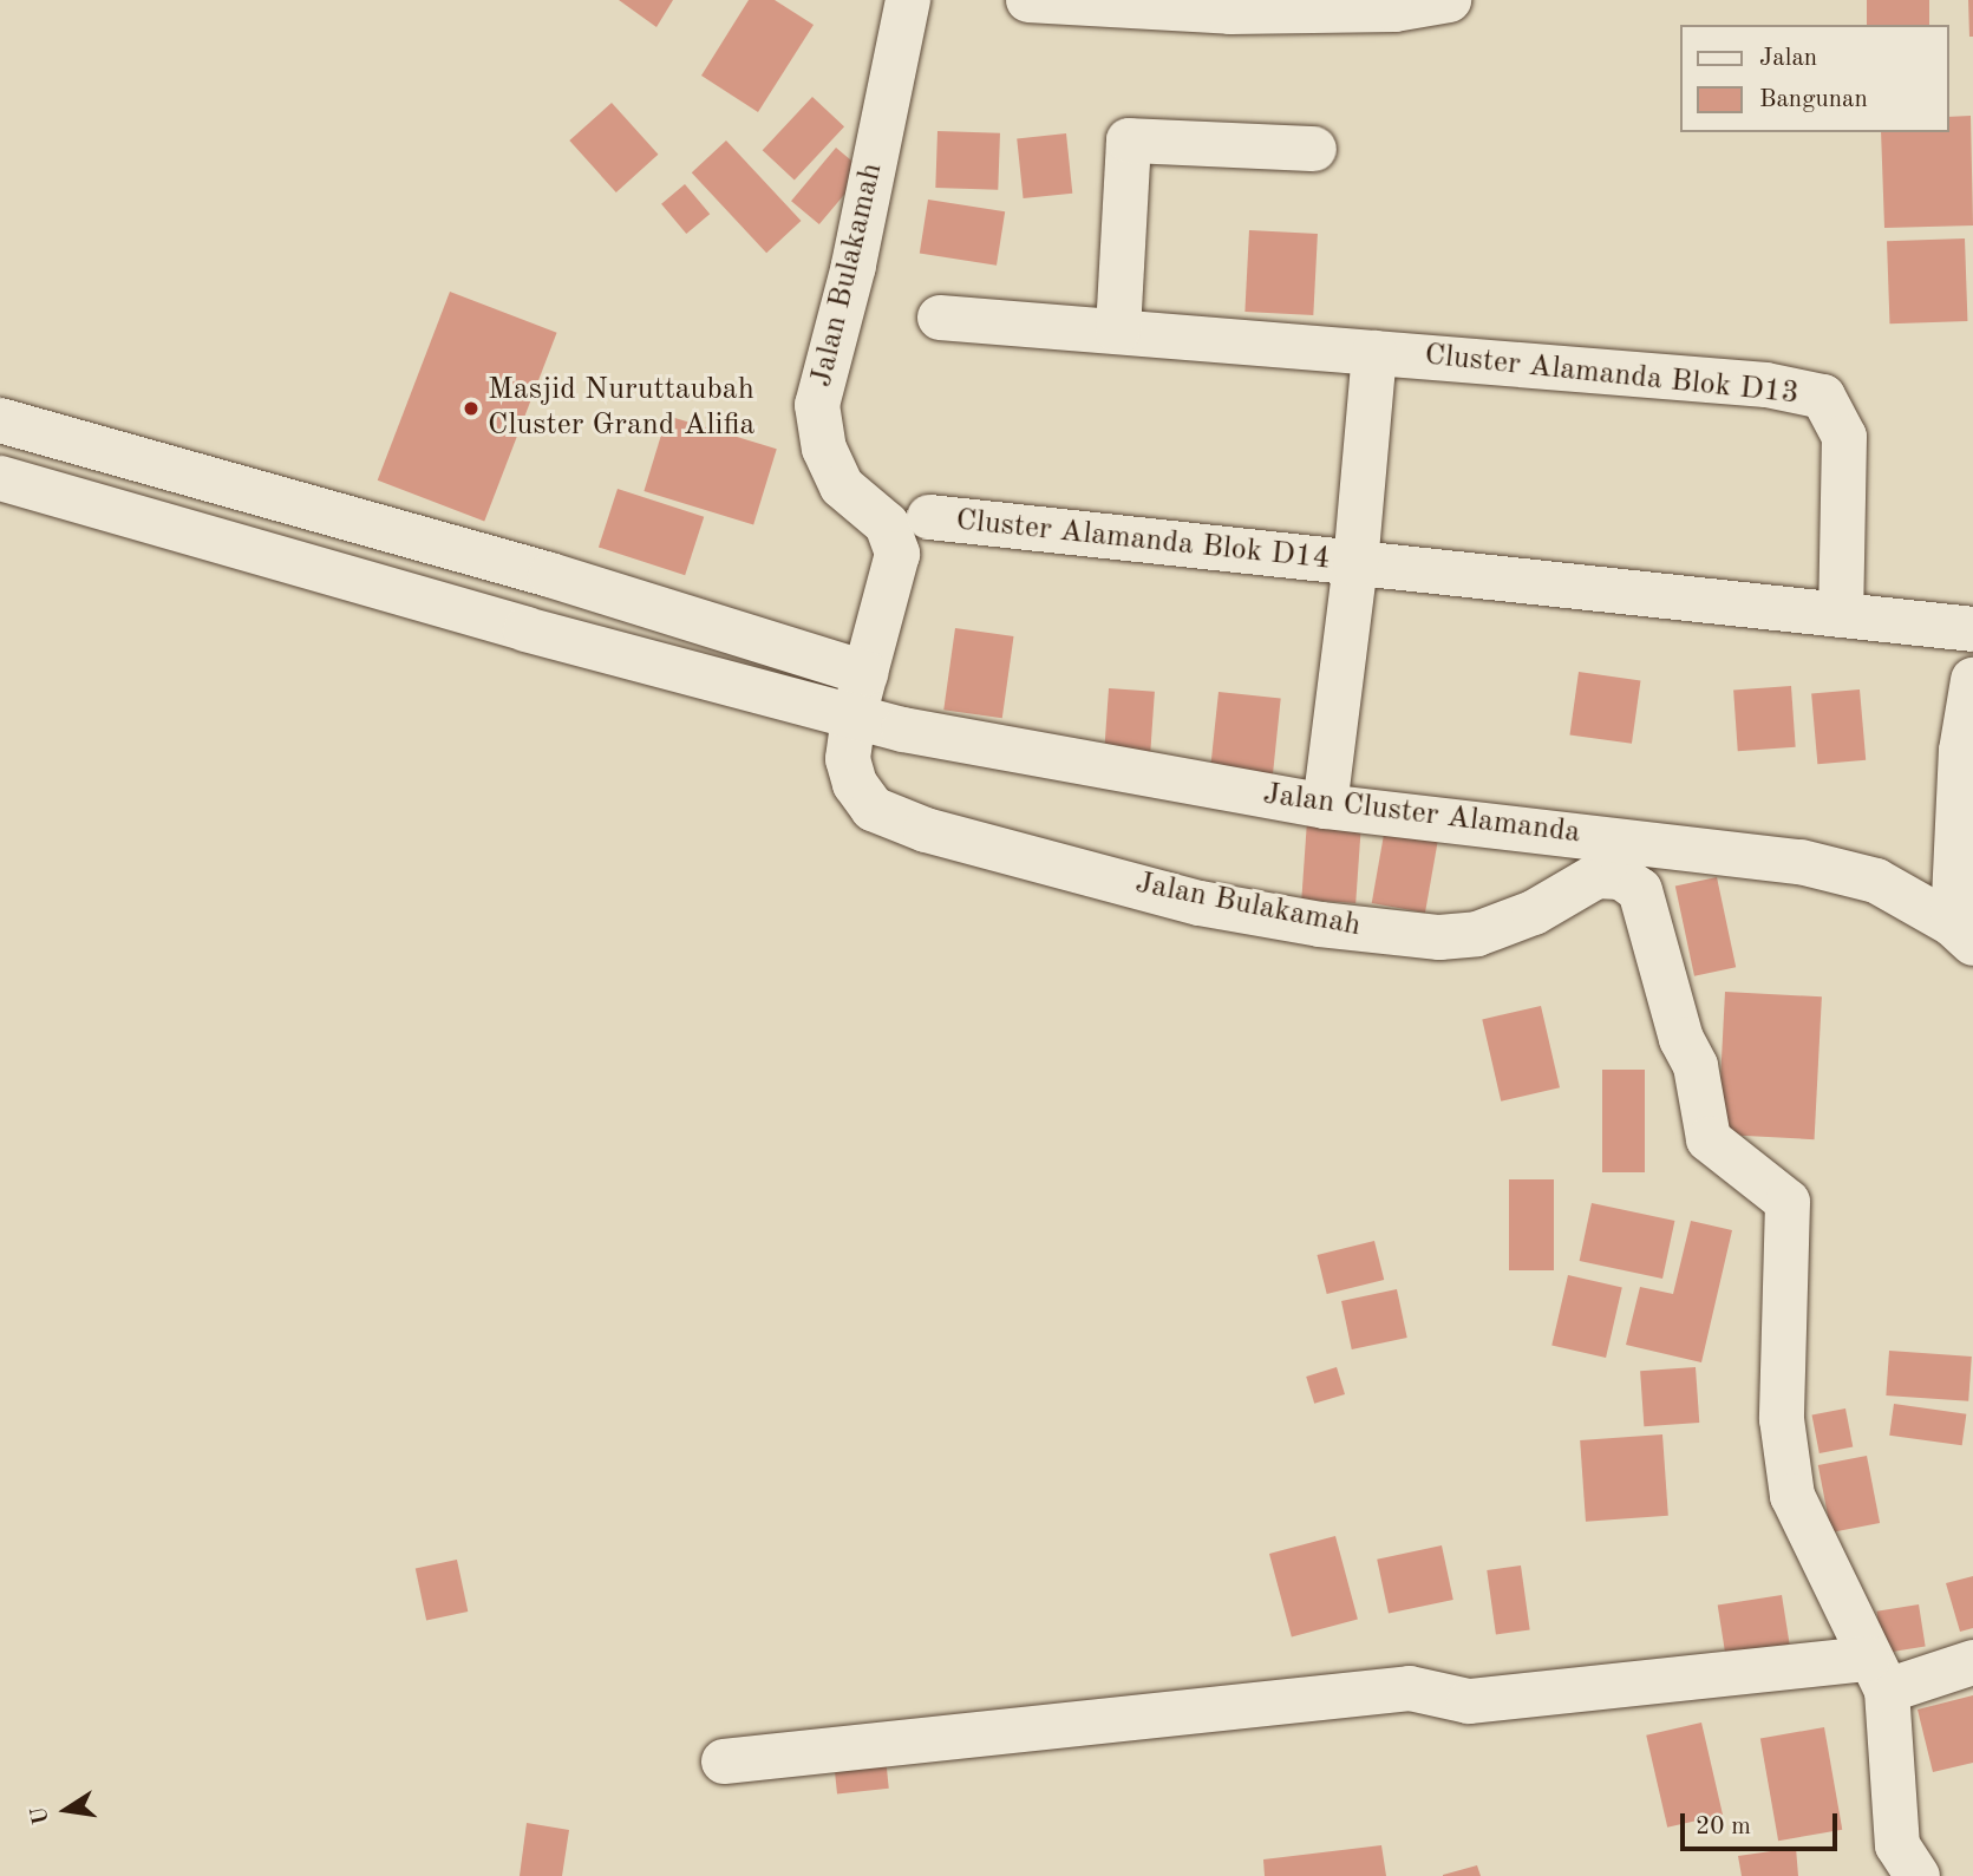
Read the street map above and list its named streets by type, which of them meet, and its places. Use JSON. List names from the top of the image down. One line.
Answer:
{"streets":{"street":["Jalan Bulakamah","Cluster Alamanda Blok D13","Cluster Alamanda Blok D14","Jalan Cluster Alamanda"]},"crossings":[["Jalan Bulakamah","Jalan Cluster Alamanda"]],"places":["Masjid Nuruttaubah Cluster Grand Alifia"],"legend":["Jalan","Bangunan"],"scale_bar":"20 m","north":"left"}
